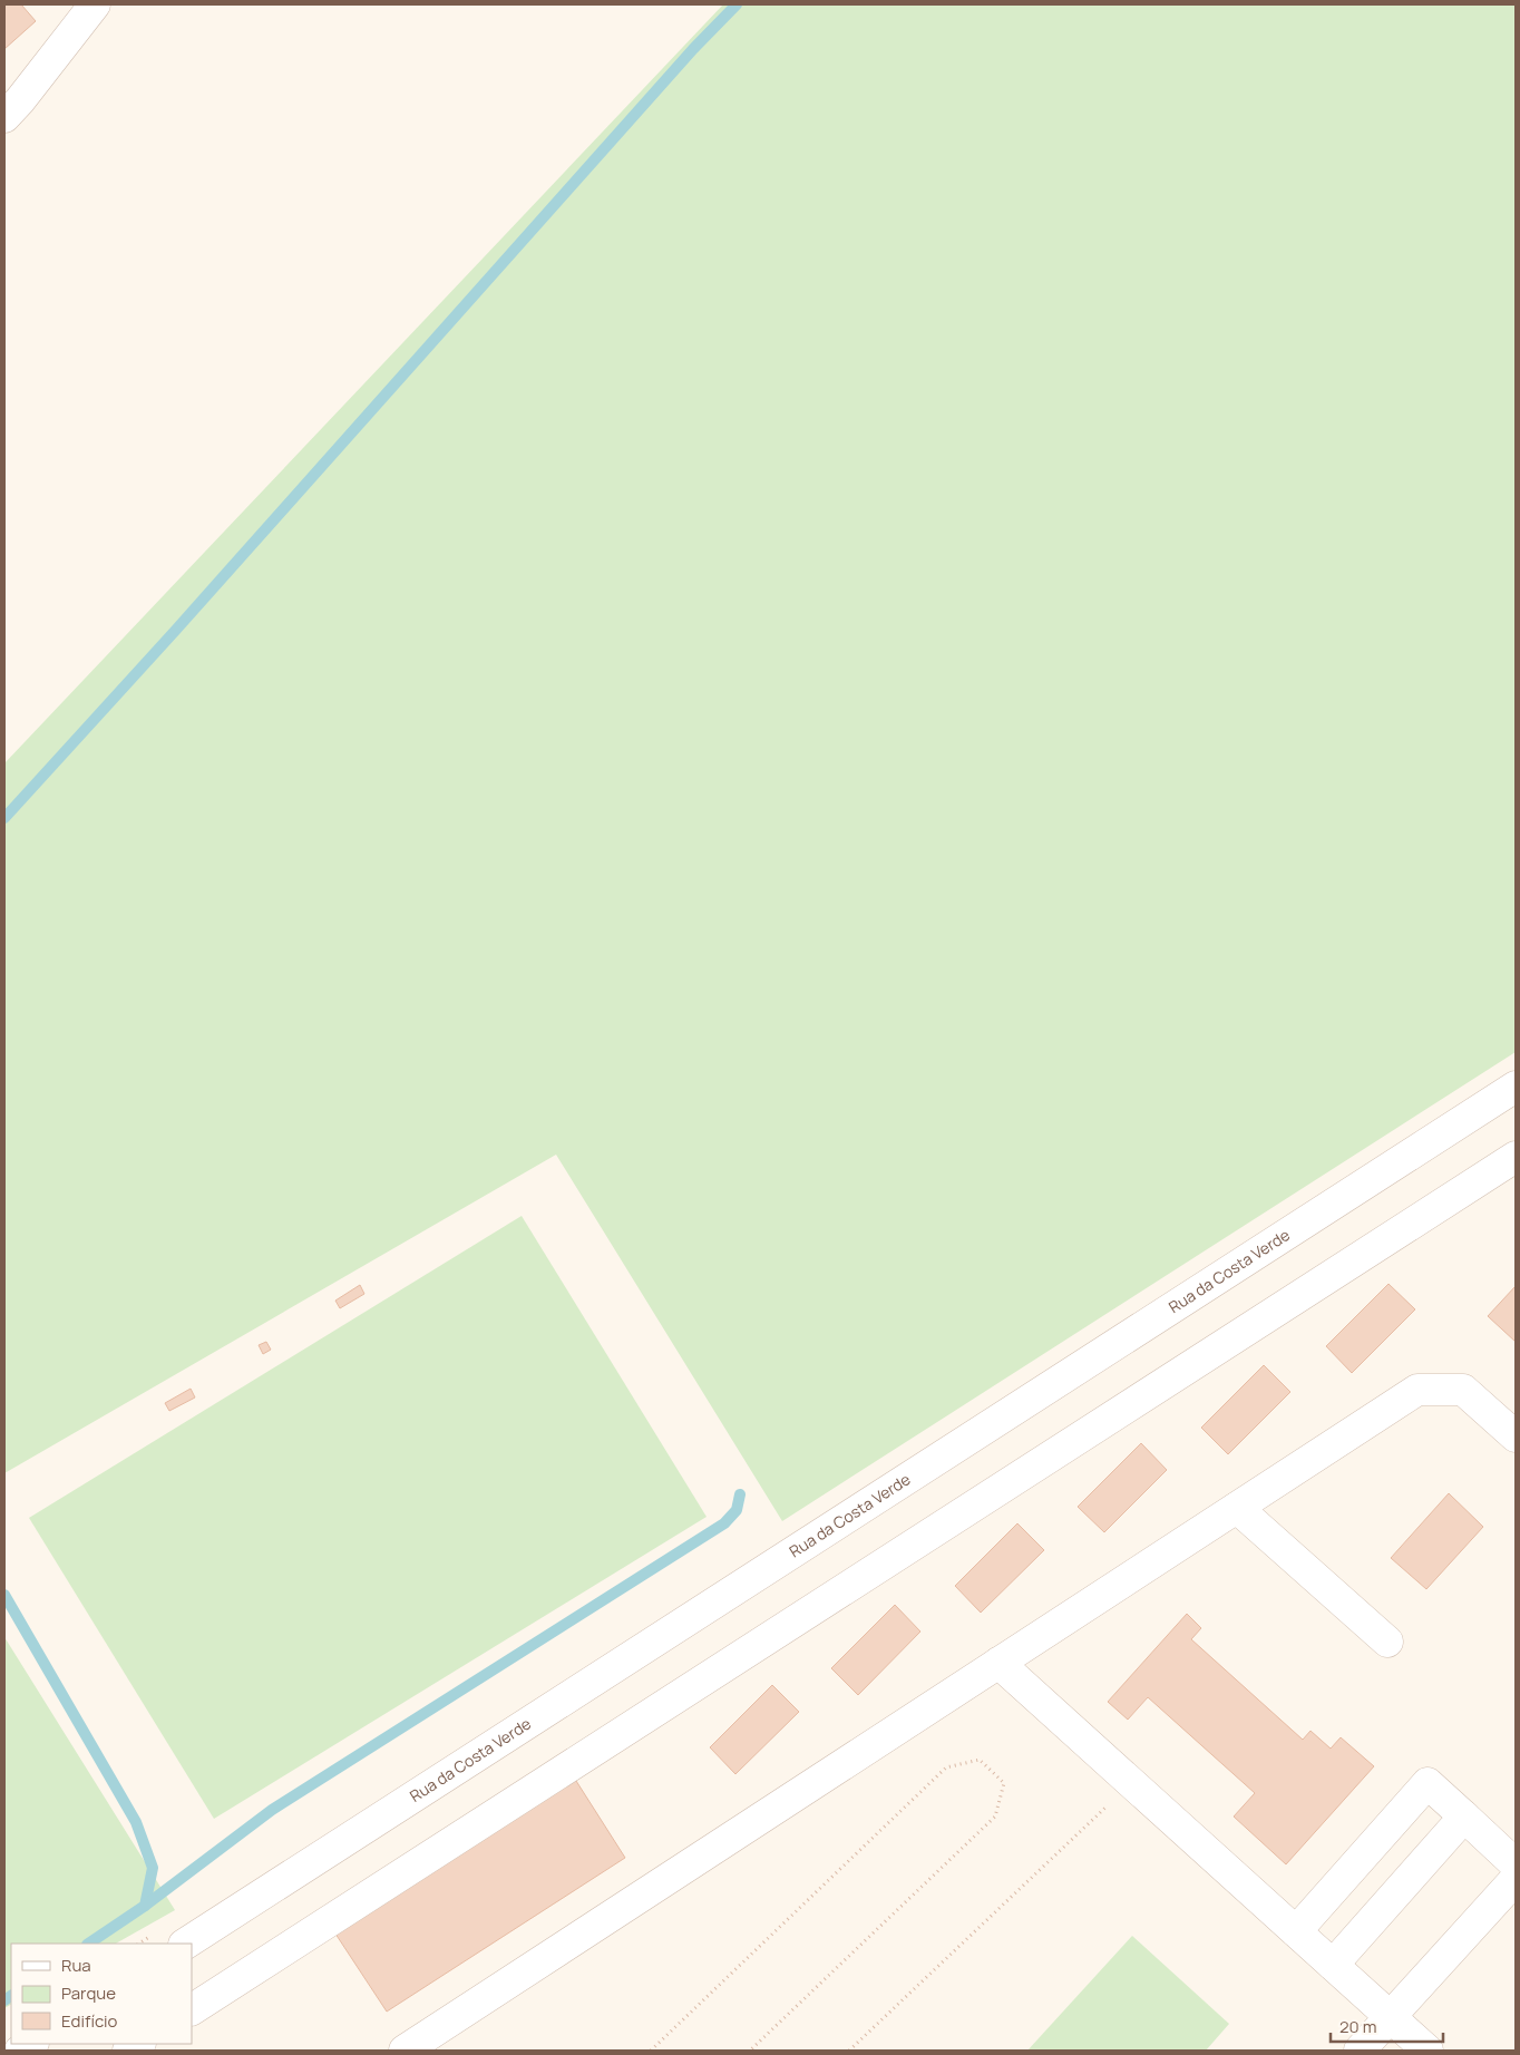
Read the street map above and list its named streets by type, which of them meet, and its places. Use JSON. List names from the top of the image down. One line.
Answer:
{"streets":{"street":["Rua da Costa Verde"]},"legend":["Rua","Parque","Edifício"],"scale_bar":"20 m"}
